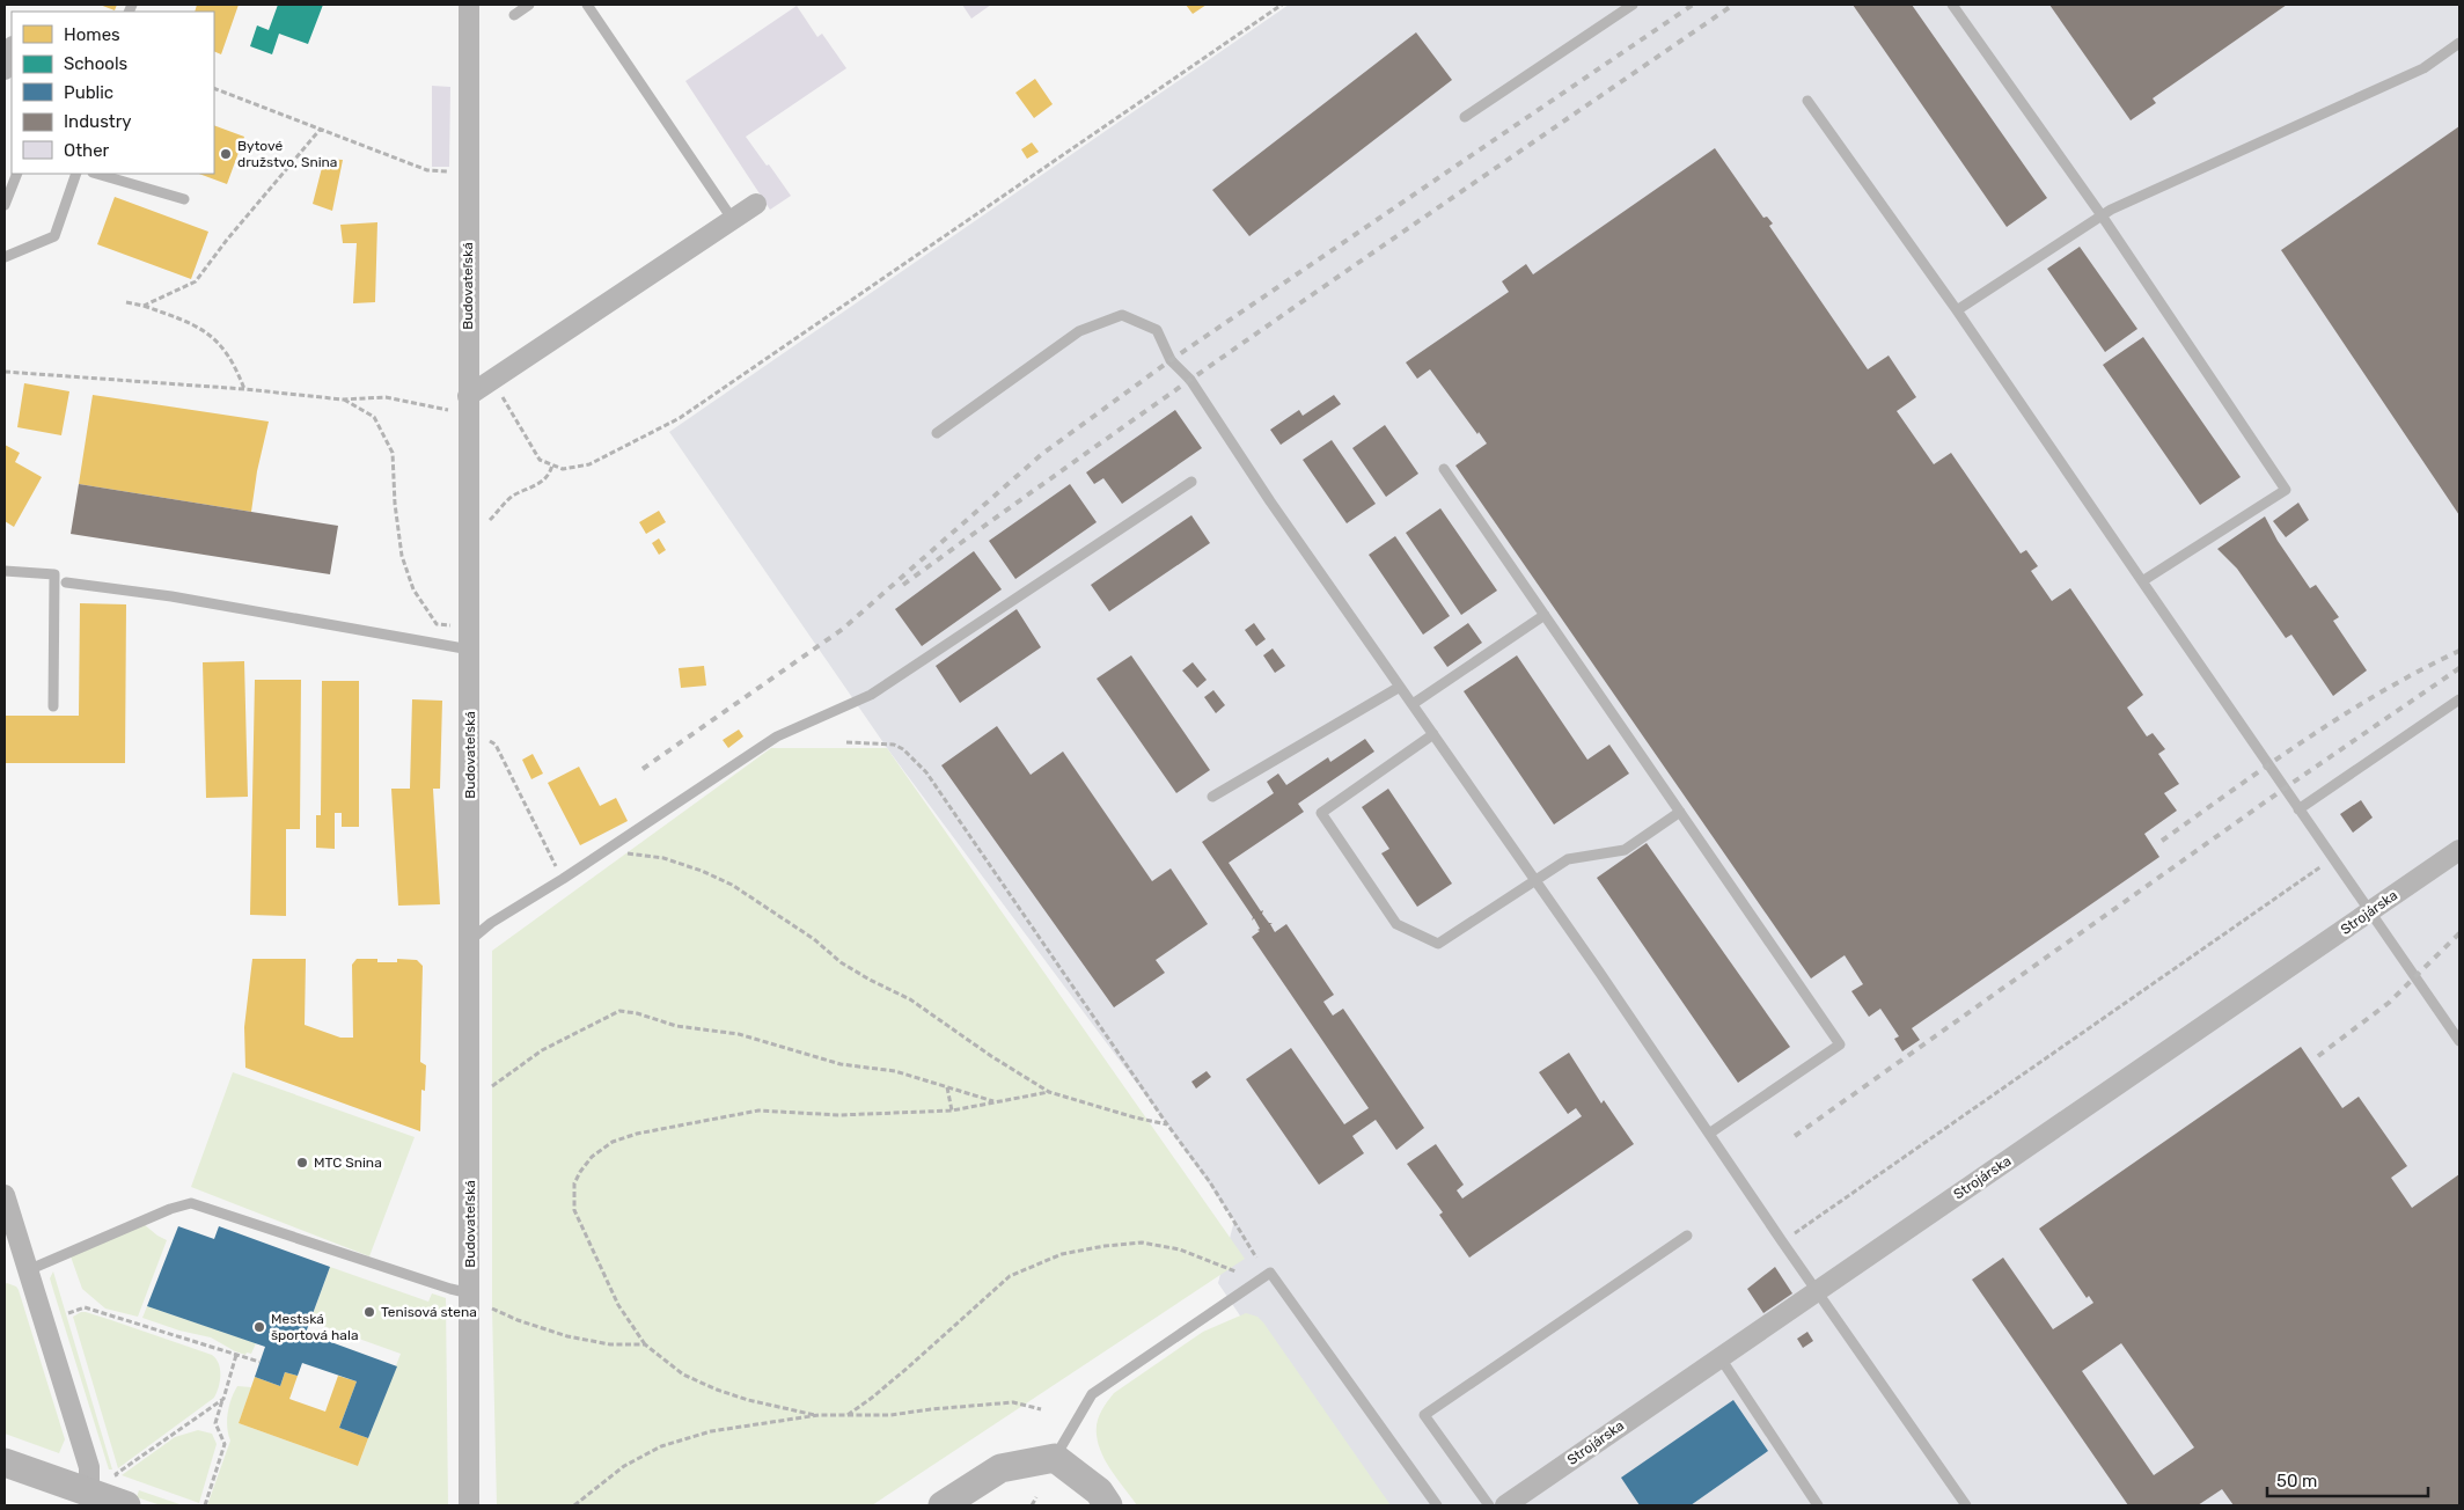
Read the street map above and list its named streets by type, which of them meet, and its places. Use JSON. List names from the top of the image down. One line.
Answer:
{"streets":{"street":["Budovateľská","Strojárska"]},"places":["Bytové družstvo, Snina","MTC Snina","Tenisová stena","Mestská športová hala"],"legend":["Homes","Schools","Public","Industry","Other"],"scale_bar":"50 m"}
